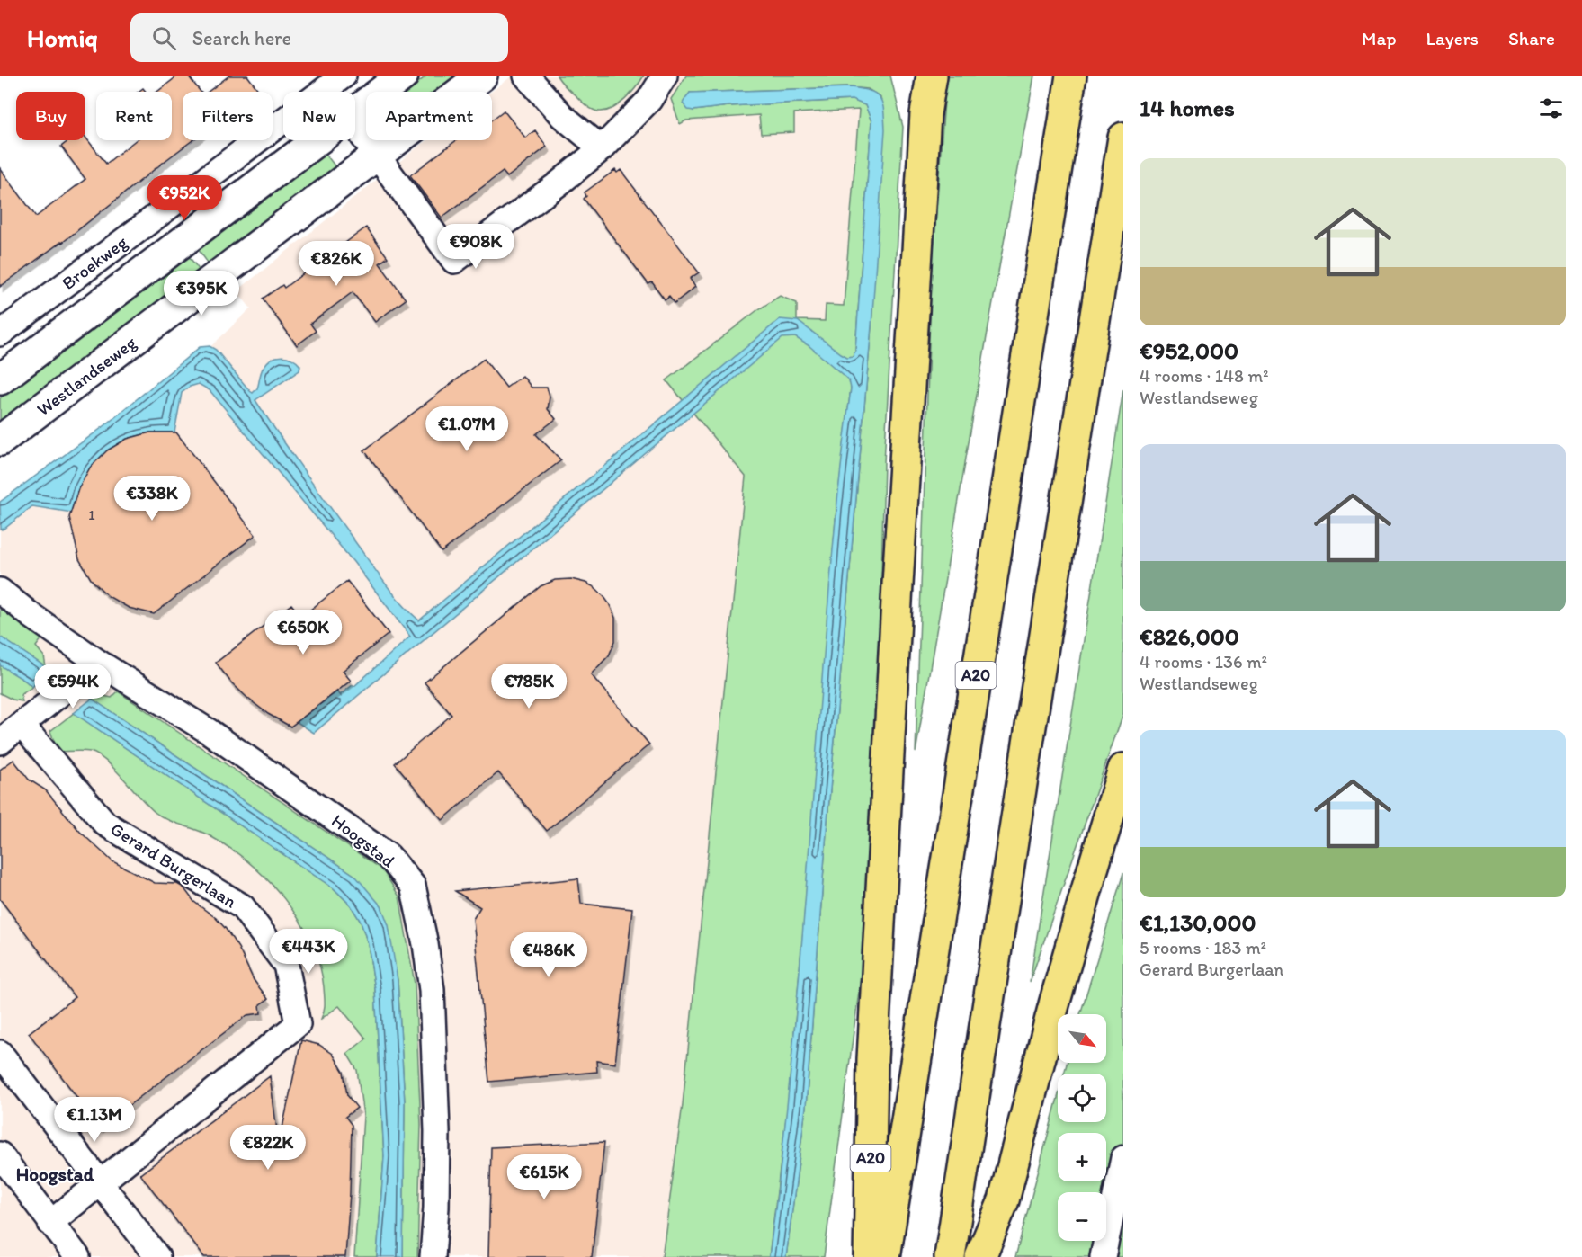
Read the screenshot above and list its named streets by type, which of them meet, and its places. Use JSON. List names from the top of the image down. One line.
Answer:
{"streets":{"highway":["A20"],"main road":["Westlandseweg"],"street":["Broekweg","Hoogstad","Gerard Burgerlaan"]},"districts":["Hoogstad"],"house_numbers":["1"],"north":"bottom right","page":{"header":"Homiq","search":"Search here","nav":["Map","Layers","Share"],"heading":"14 homes","chip":["Buy","Rent","Filters","New","Apartment"],"list":[{"name":"€952,000","note":"4 rooms · 148 m² · Westlandseweg"},{"name":"€826,000","note":"4 rooms · 136 m² · Westlandseweg"},{"name":"€1,130,000","note":"5 rooms · 183 m² · Gerard Burgerlaan"}],"price":["€952K","€908K","€826K","€395K","€1.07M","€338K","€650K","€594K","€785K","€443K","€486K","€1.13M","€822K","€615K"],"map_buttons":["+","−"]}}
